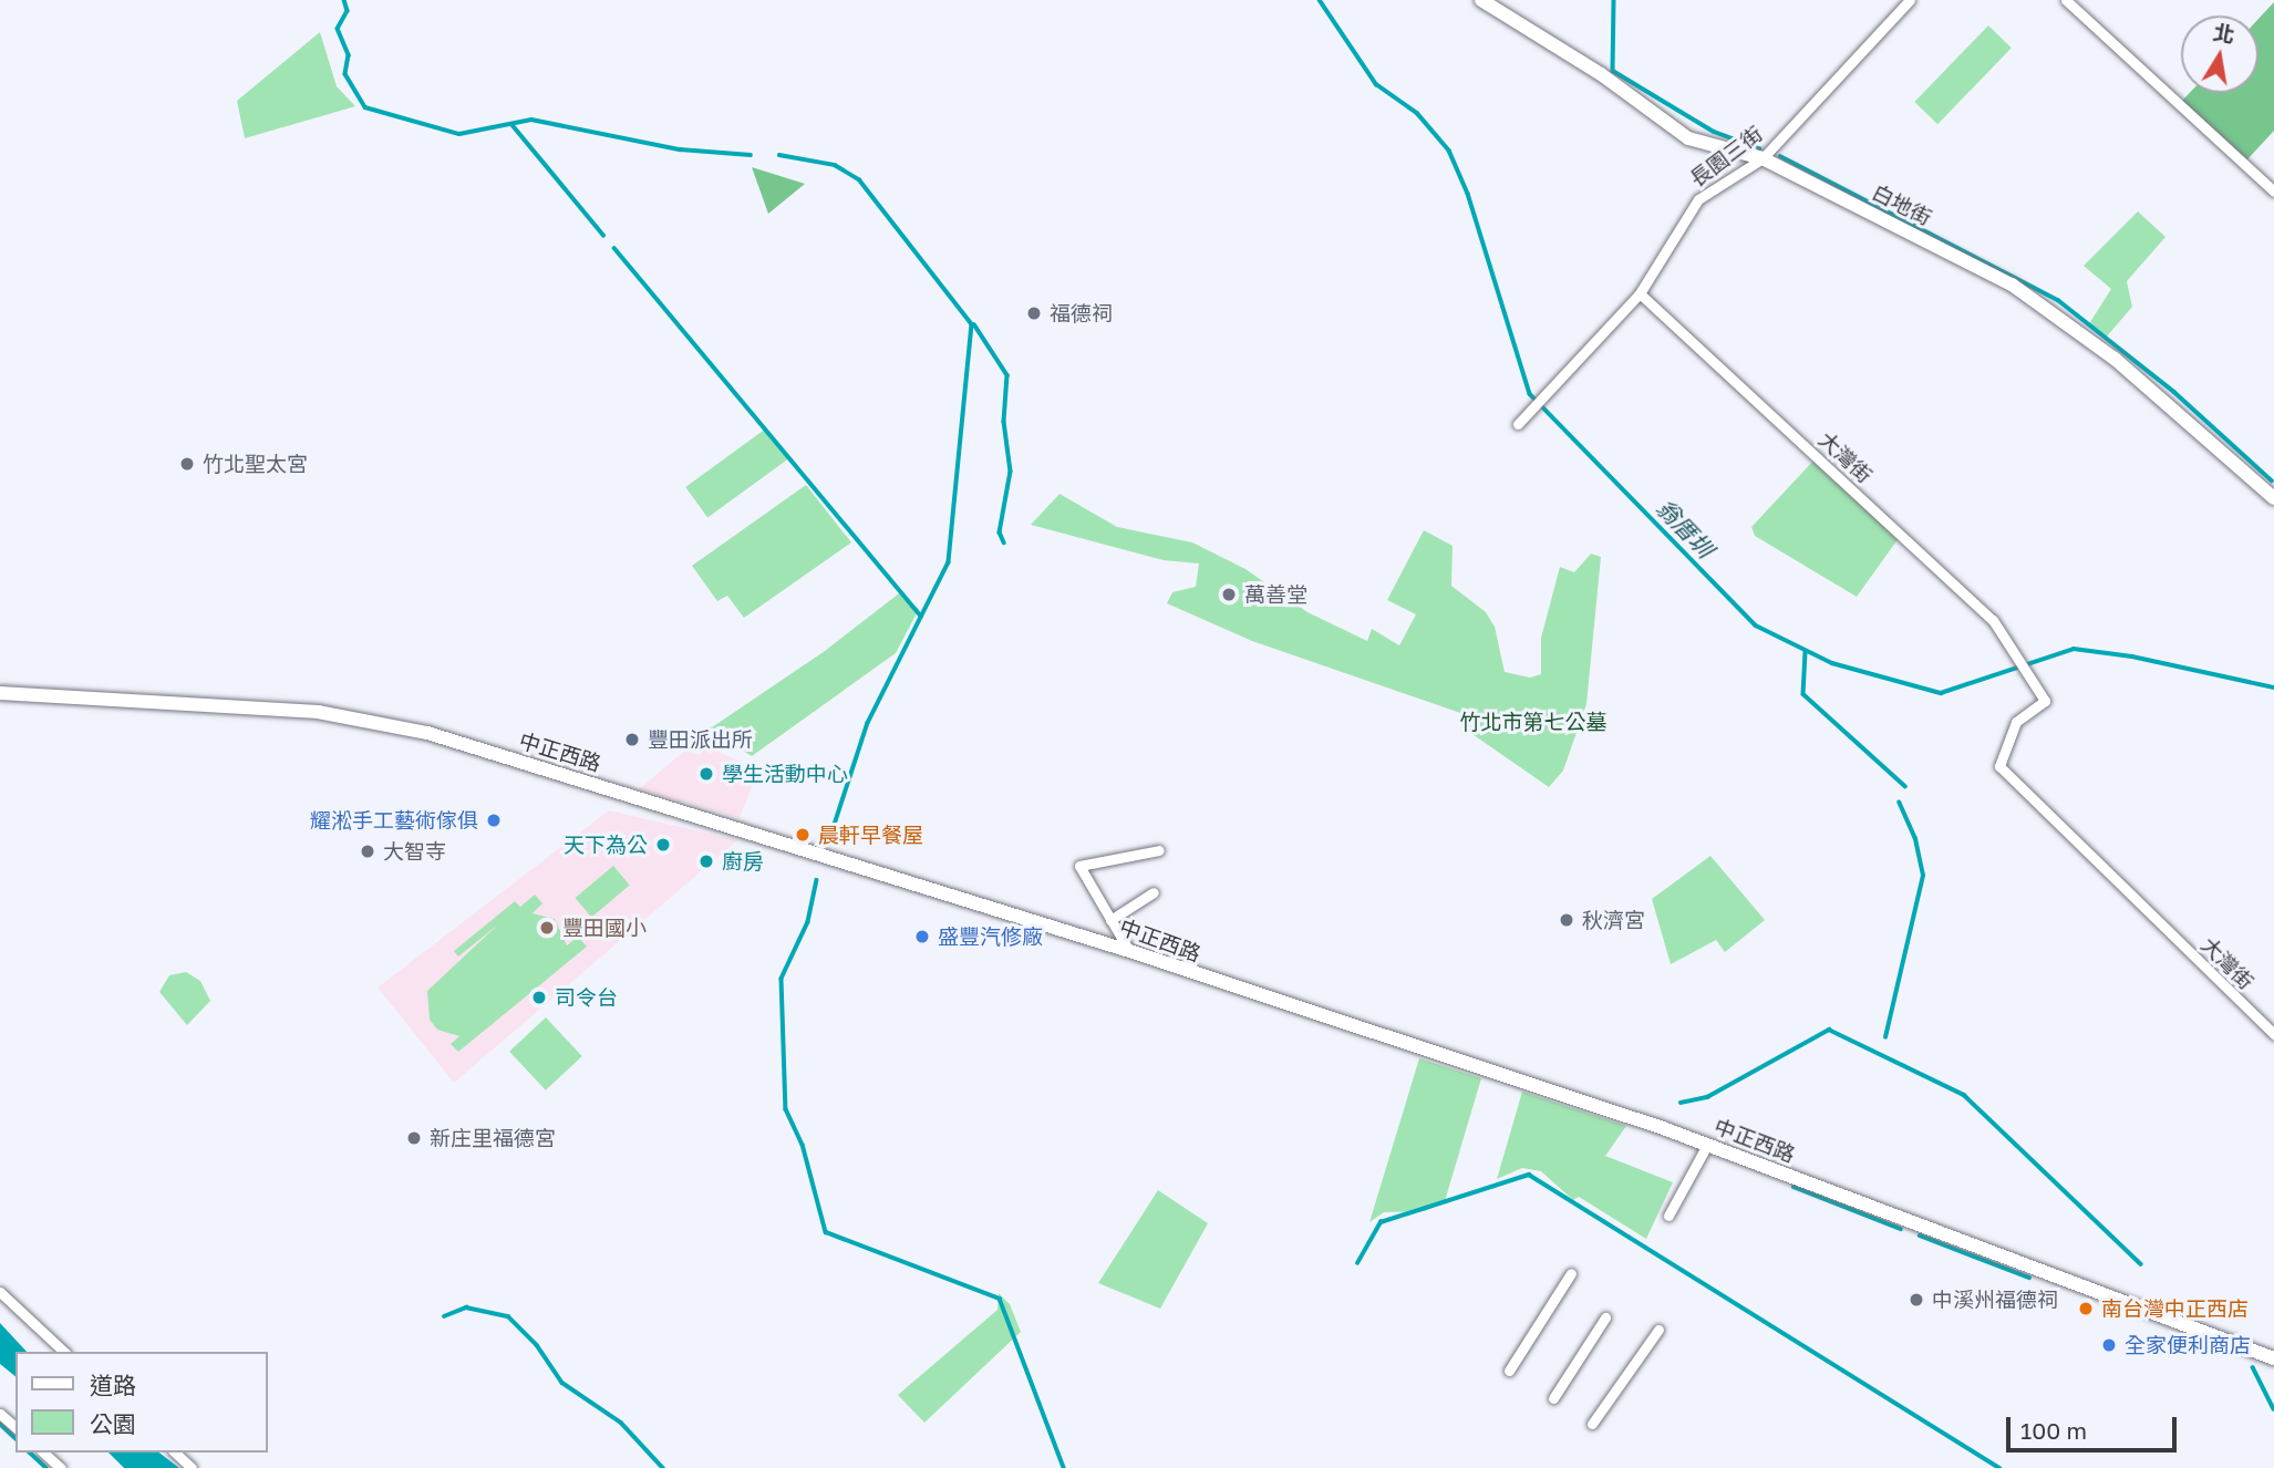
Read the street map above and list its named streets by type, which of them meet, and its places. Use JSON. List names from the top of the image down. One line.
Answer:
{"streets":{"main road":["白地街","中正西路"],"street":["長園三街","大灣街"]},"crossings":[["長園三街","白地街"],["長園三街","大灣街"]],"water":["翁厝圳"],"parks":["竹北市第七公墓"],"places":["福德祠","竹北聖太宮","萬善堂","豐田派出所","學生活動中心","耀淞手工藝術傢俱","晨軒早餐屋","天下為公","大智寺","廚房","秋濟宮","豐田國小","盛豐汽修廠","司令台","新庄里福德宮","中溪州福德祠","南台灣中正西店","全家便利商店"],"legend":["道路","公園"],"scale_bar":"100 m","north":"top"}
